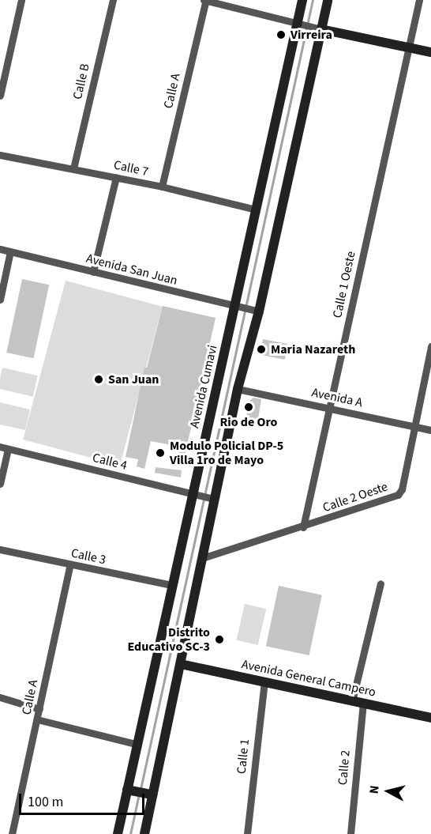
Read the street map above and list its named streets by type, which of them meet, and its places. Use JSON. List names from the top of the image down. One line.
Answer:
{"streets":{"main road":["Avenida Cumavi","Avenida General Campero"],"street":["Calle B","Calle A","Calle 7","Avenida San Juan","Calle 1 Oeste","Avenida A","Calle 4","Calle 2 Oeste","Calle 3","Calle 1","Calle 2"]},"crossings":[["Calle B","Calle 7"],["Calle A","Calle 7"],["Calle A","Calle 3"],["Calle 7","Avenida Cumavi"],["Avenida San Juan","Avenida Cumavi"],["Calle 1 Oeste","Avenida A"],["Calle 1 Oeste","Calle 2 Oeste"],["Avenida Cumavi","Calle 4"],["Avenida Cumavi","Calle 3"],["Avenida A","Calle 2 Oeste"],["Avenida General Campero","Calle 1"],["Avenida General Campero","Calle 2"]],"places":["Virreira","Maria Nazareth","San Juan","Rio de Oro","Modulo Policial DP-5 Villa 1ro de Mayo","Distrito Educativo SC-3"],"scale_bar":"100 m","north":"left"}
